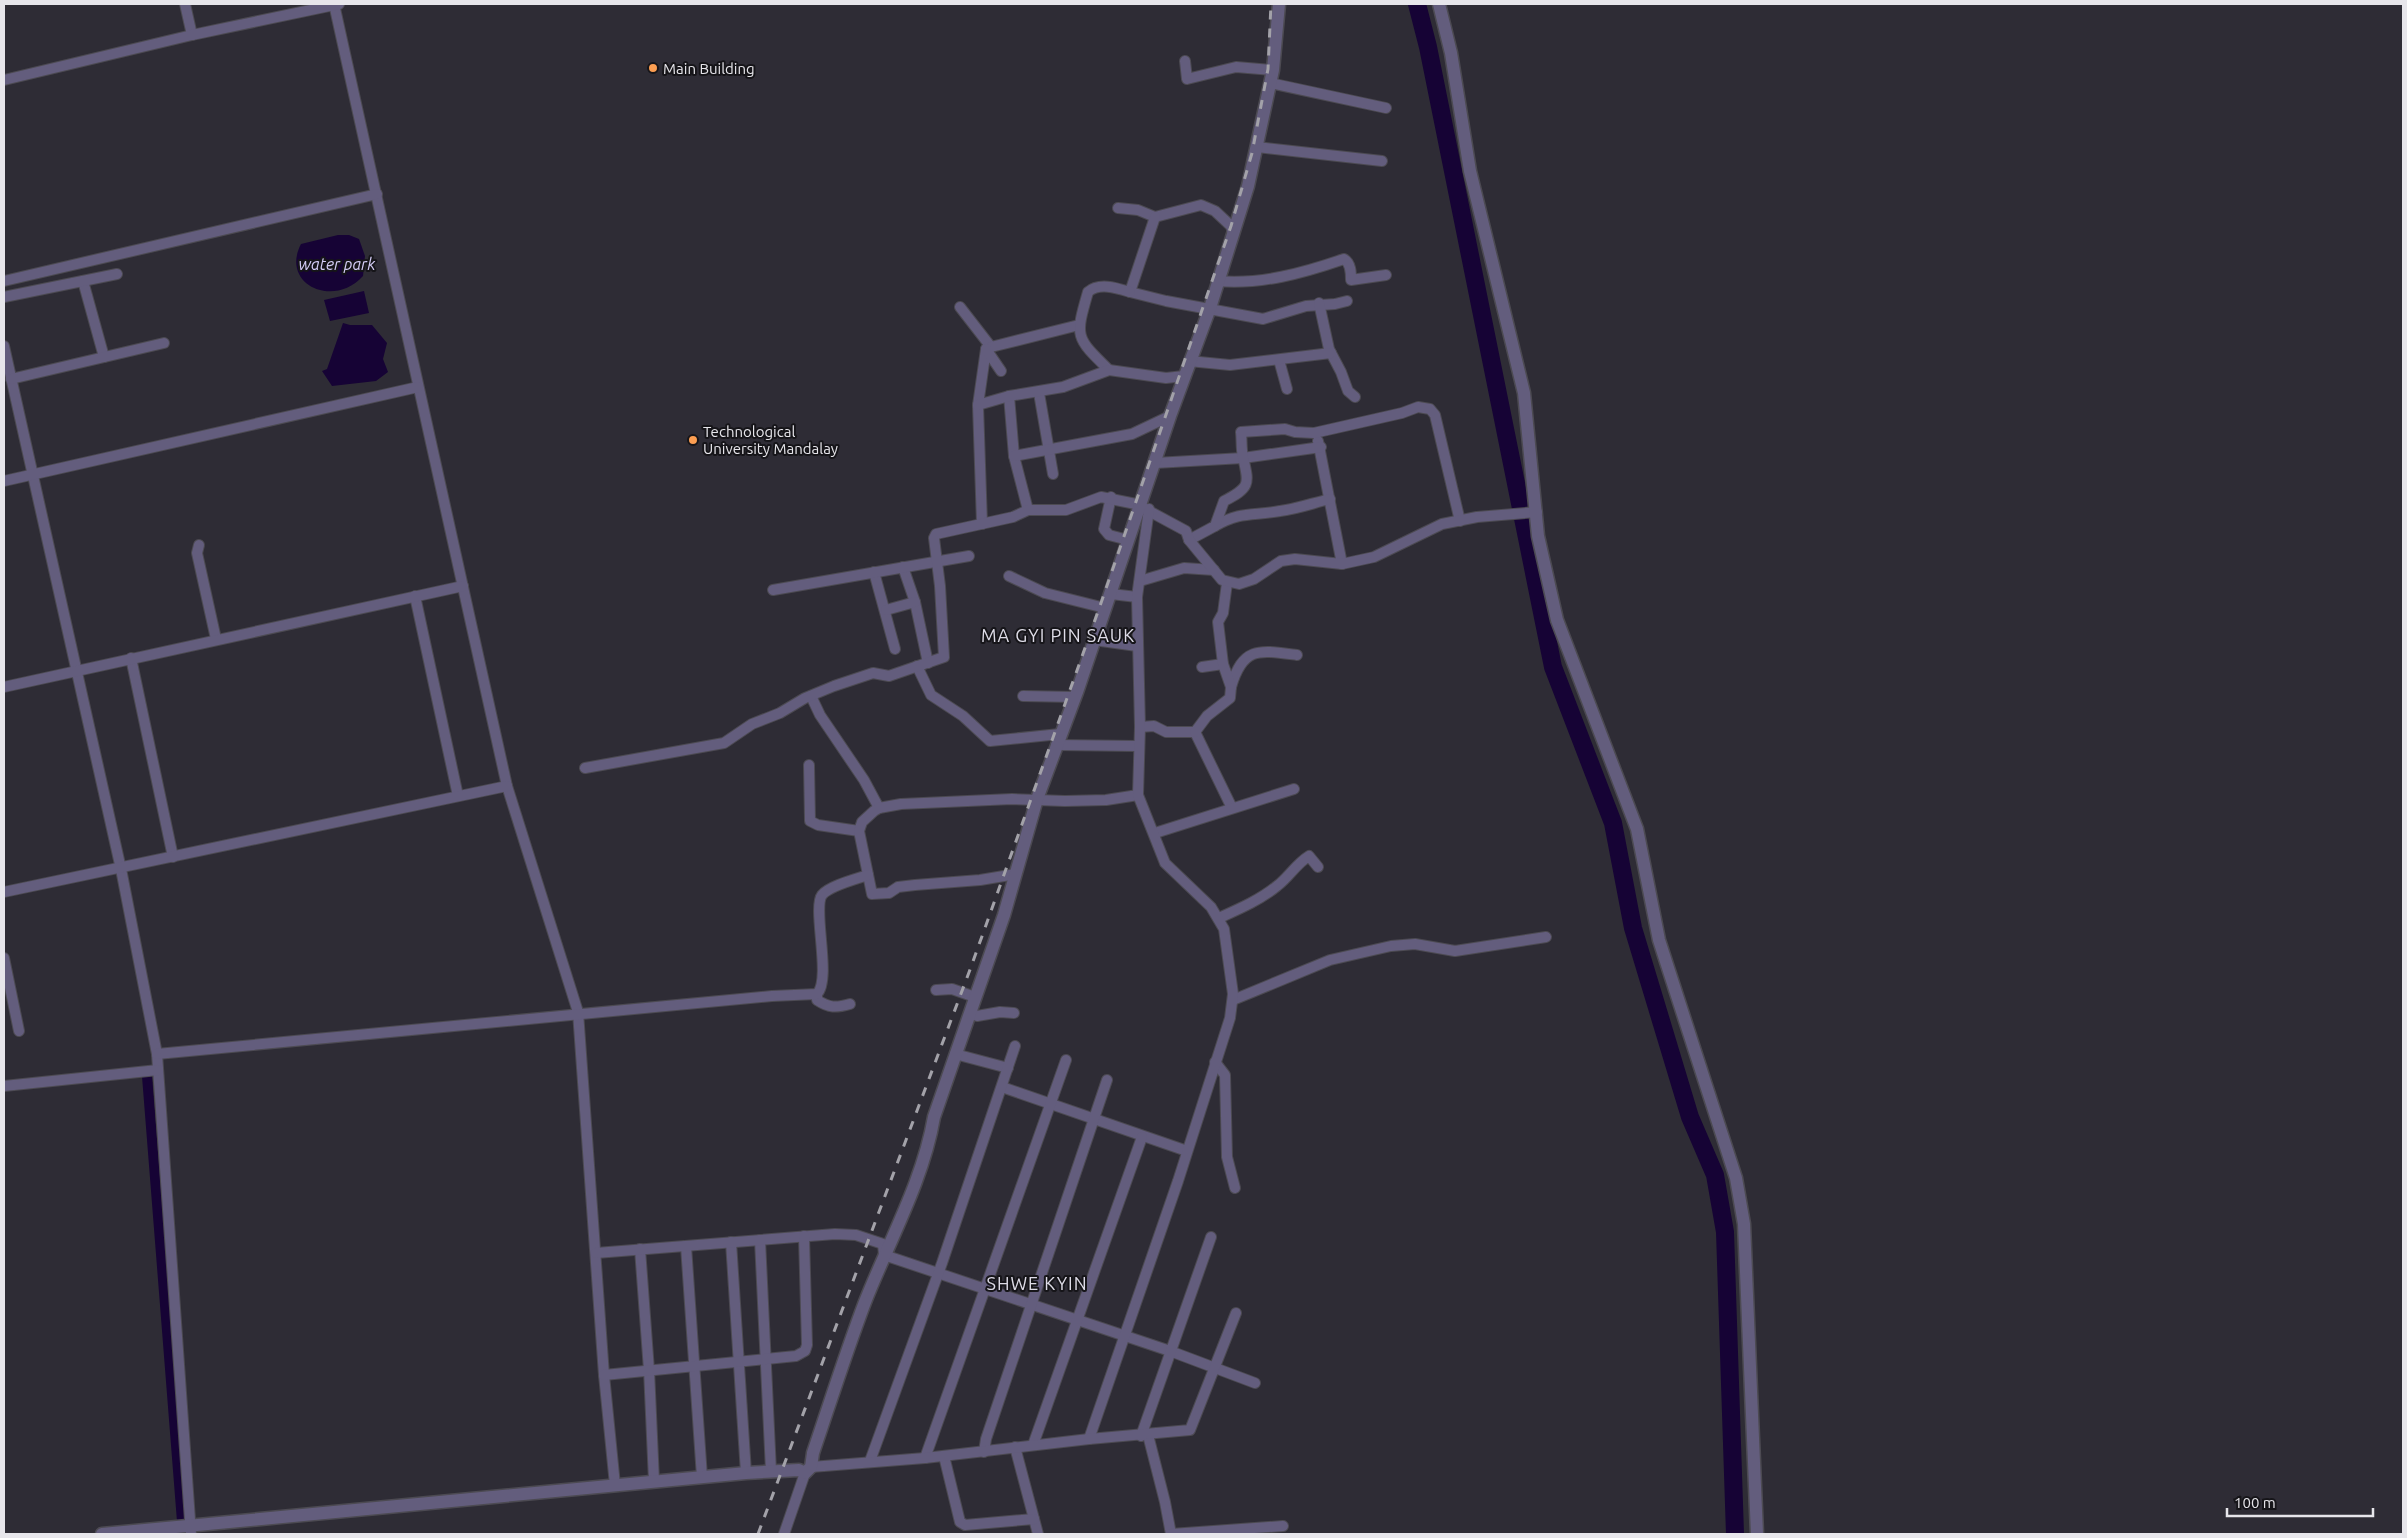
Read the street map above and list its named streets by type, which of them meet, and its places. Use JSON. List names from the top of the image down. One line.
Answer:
{"districts":["MA GYI PIN SAUK","SHWE KYIN"],"water":["water park"],"places":["Main Building","Technological University Mandalay"],"scale_bar":"100 m"}
